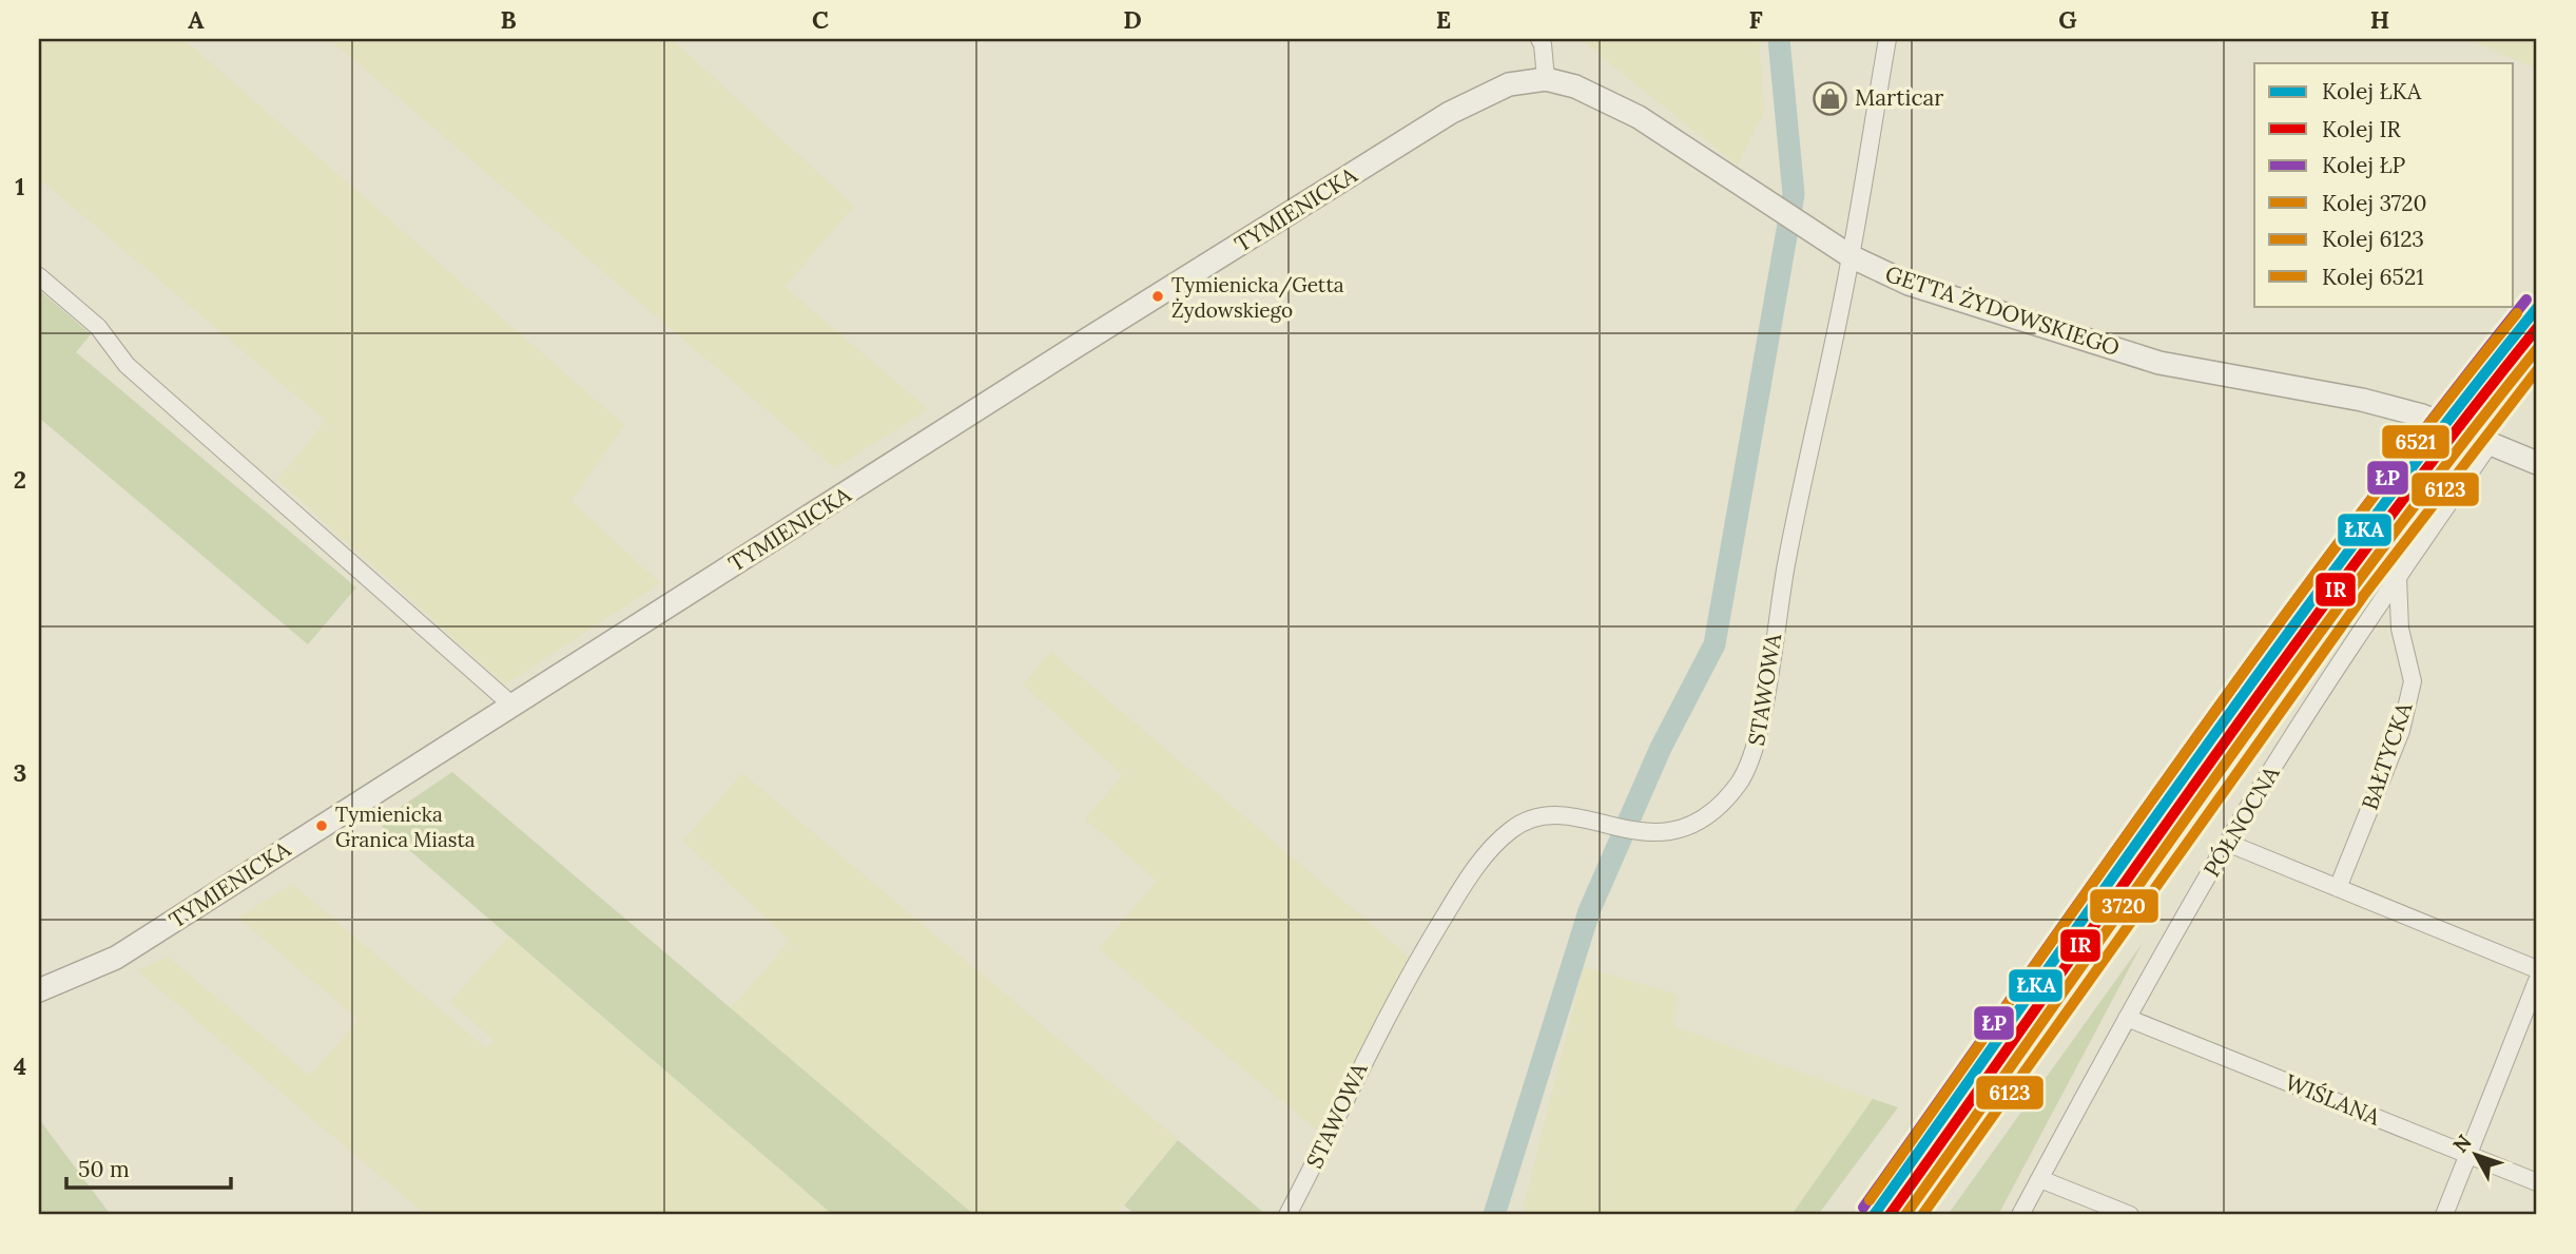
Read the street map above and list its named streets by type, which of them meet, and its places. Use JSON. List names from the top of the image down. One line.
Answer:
{"streets":{"street":["TYMIENICKA","GETTA ŻYDOWSKIEGO","STAWOWA","BAŁTYCKA","PÓŁNOCNA","WIŚLANA"]},"crossings":[["TYMIENICKA","GETTA ŻYDOWSKIEGO"],["GETTA ŻYDOWSKIEGO","STAWOWA"],["GETTA ŻYDOWSKIEGO","PÓŁNOCNA"],["BAŁTYCKA","PÓŁNOCNA"],["PÓŁNOCNA","WIŚLANA"]],"places":{"shop":["Marticar"],"other":["Tymienicka/Getta Żydowskiego","Tymienicka Granica Miasta"]},"lines":["rail line ŁP","rail line ŁKA","rail line 6521","rail line IR","rail line 3720","rail line 6123"],"legend":["Kolej ŁKA","Kolej IR","Kolej ŁP","Kolej 3720","Kolej 6123","Kolej 6521"],"scale_bar":"50 m","north":"top left","grid":{"columns":["A","B","C","D","E","F","G","H"],"rows":["1","2","3","4"]}}
